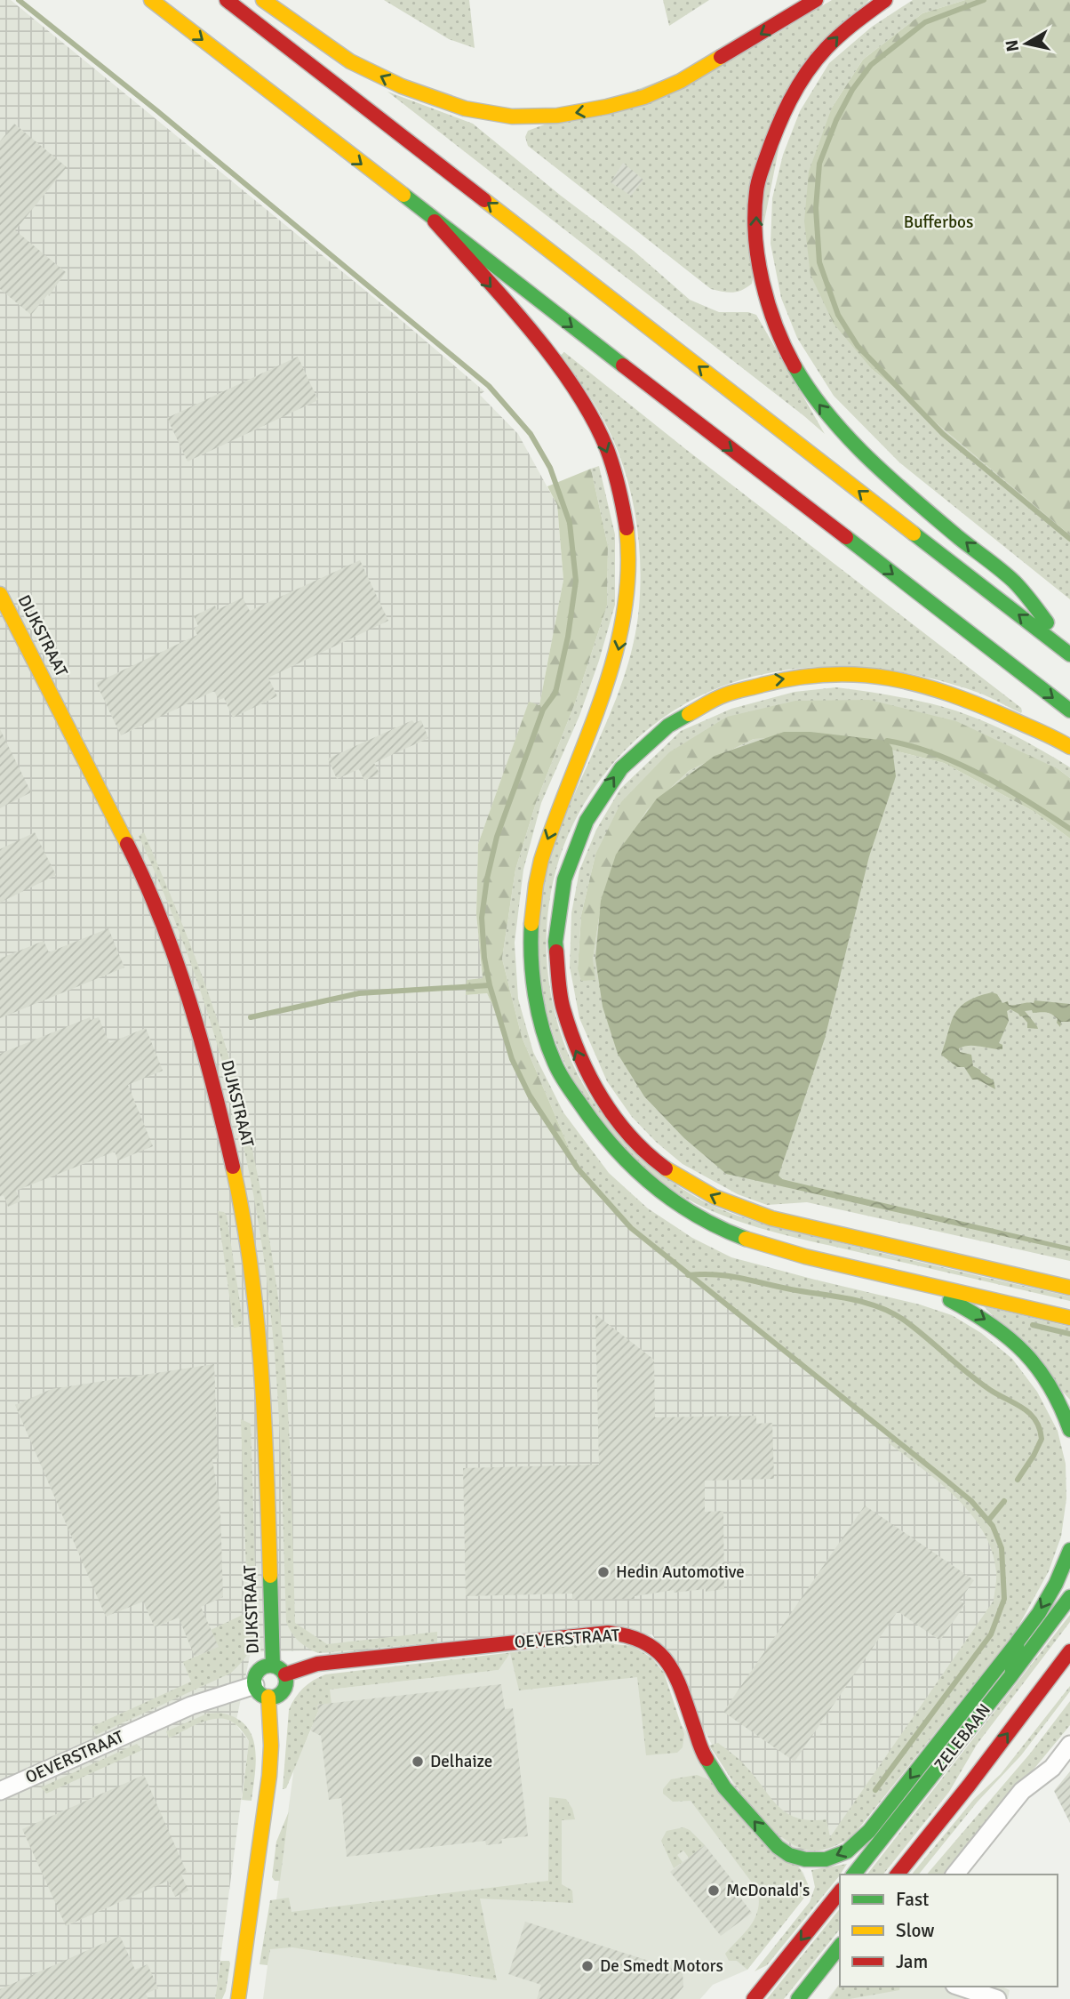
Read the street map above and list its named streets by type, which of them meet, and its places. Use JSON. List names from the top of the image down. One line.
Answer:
{"streets":{"main road":["DIJKSTRAAT","OEVERSTRAAT","ZELEBAAN"]},"crossings":[["DIJKSTRAAT","OEVERSTRAAT"]],"parks":["Bufferbos"],"places":["Hedin Automotive","Delhaize","McDonald's","De Smedt Motors"],"legend":["Fast","Slow","Jam"],"north":"left"}
